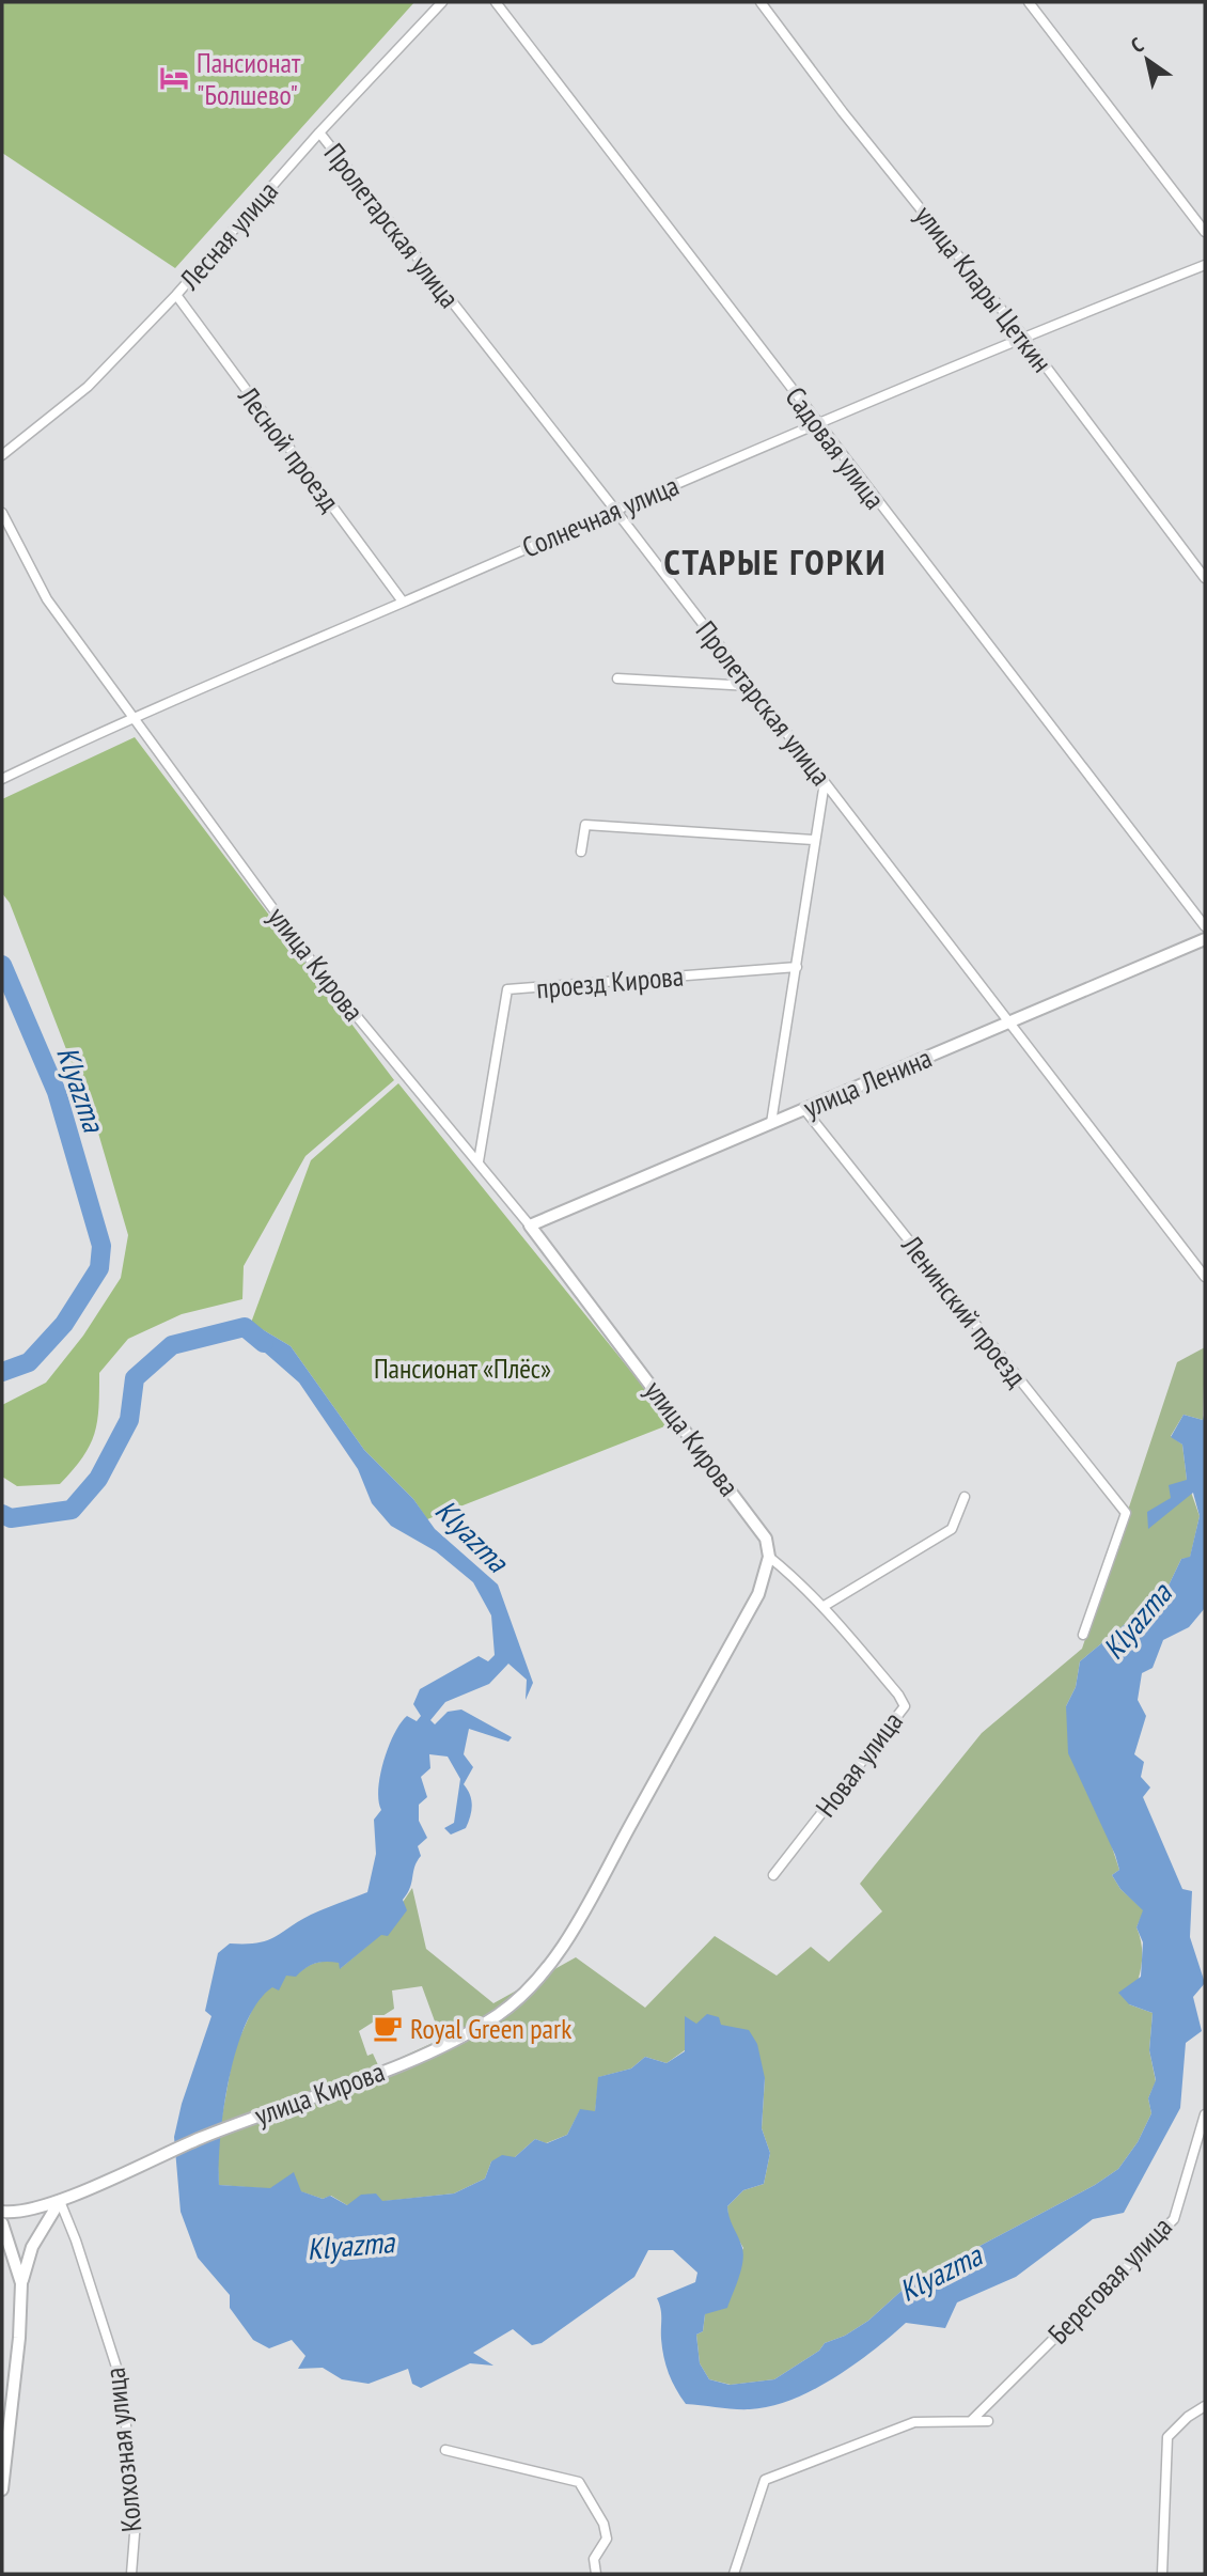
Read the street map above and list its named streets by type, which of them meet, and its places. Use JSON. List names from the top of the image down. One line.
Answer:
{"streets":{"street":["Пролетарская улица","Лесная улица","улица Клары Цеткин","Садовая улица","Лесной проезд","Солнечная улица","улица Кирова","проезд Кирова","улица Ленина","Ленинский проезд","Новая улица","Береговая улица","Колхозная улица"]},"crossings":[["Пролетарская улица","Лесная улица"],["Пролетарская улица","Солнечная улица"],["Пролетарская улица","улица Ленина"],["Лесная улица","Лесной проезд"],["улица Клары Цеткин","Солнечная улица"],["Садовая улица","Солнечная улица"],["Лесной проезд","Солнечная улица"],["Солнечная улица","улица Кирова"],["улица Кирова","проезд Кирова"],["улица Кирова","улица Ленина"],["улица Кирова","Новая улица"],["улица Кирова","Колхозная улица"],["улица Ленина","Ленинский проезд"]],"districts":["СТАРЫЕ ГОРКИ"],"water":["Klyazma"],"parks":["Пансионат «Плёс»"],"places":{"hotel":["Пансионат \"Болшево\""],"cafe":["Royal Green park"]},"north":"top left"}
